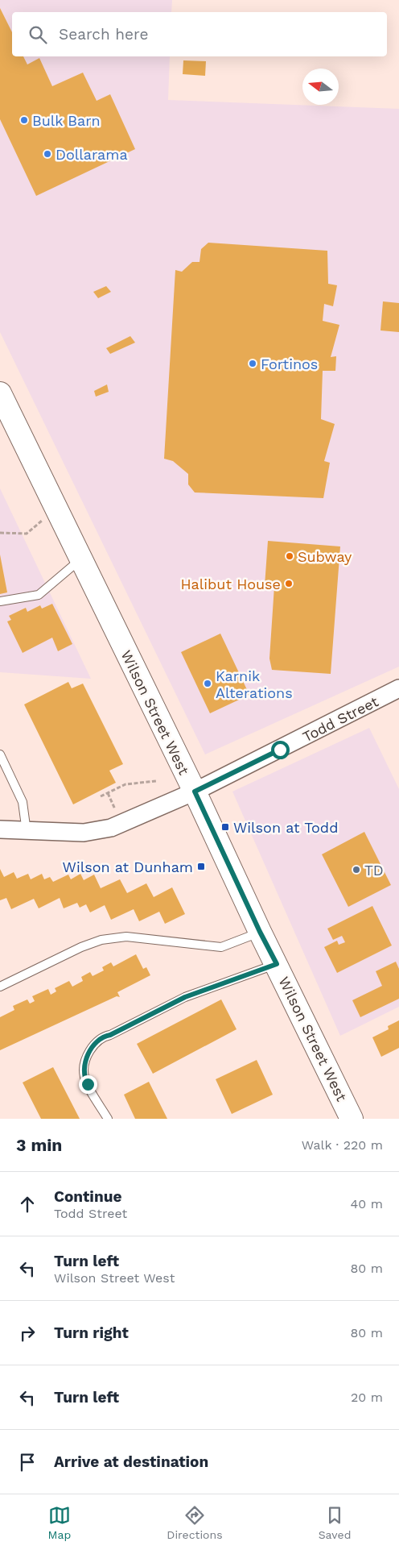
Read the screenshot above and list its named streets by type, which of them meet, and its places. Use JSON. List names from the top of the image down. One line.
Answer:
{"streets":{"main road":["Wilson Street West"],"street":["Todd Street"]},"crossings":[["Wilson Street West","Todd Street"]],"places":{"other":["Bulk Barn","Dollarama","Fortinos","Subway","Halibut House","Karnik Alterations","TD"],"transit":["Wilson at Todd","Wilson at Dunham"]},"north":"left","page":{"search":"Search here","heading":["3 min","Walk · 220 m"],"list":[["Continue","Todd Street","40 m"],["Turn left","Wilson Street West","80 m"],["Turn right","80 m"],["Turn left","20 m"],"Arrive at destination"],"nav":["Map","Directions","Saved"]}}
